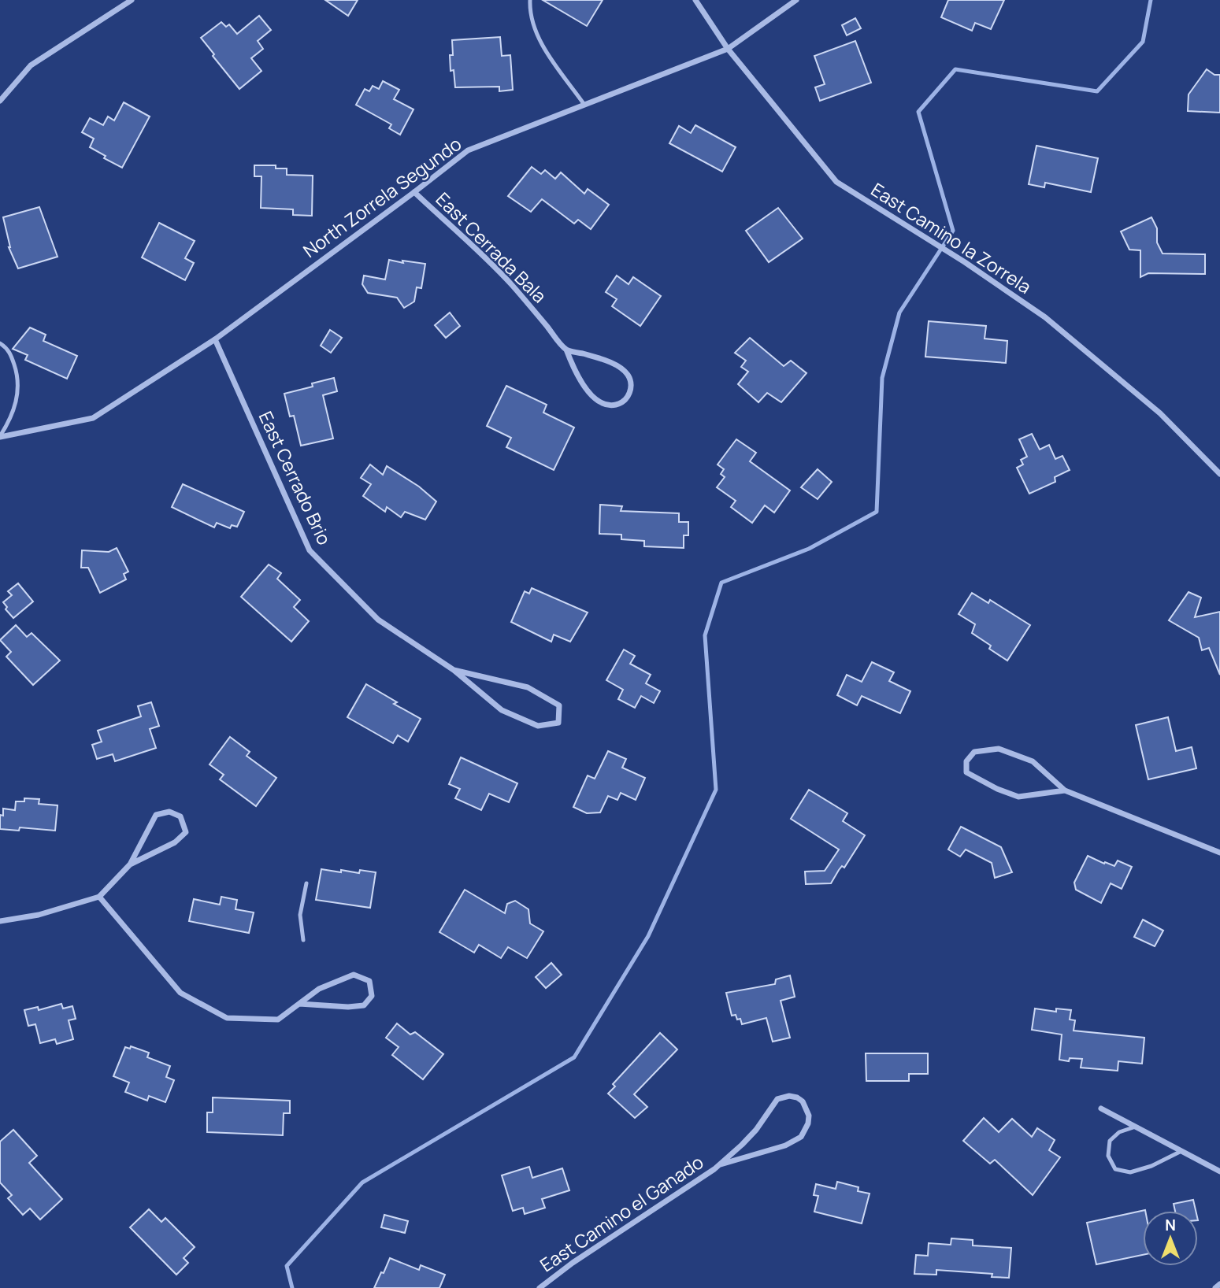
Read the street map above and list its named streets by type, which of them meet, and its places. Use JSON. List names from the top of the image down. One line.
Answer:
{"streets":{"street":["North Zorrela Segundo","East Camino la Zorrela","East Cerrada Bala","East Cerrado Brio","East Camino el Ganado"]},"crossings":[["North Zorrela Segundo","East Camino la Zorrela"],["North Zorrela Segundo","East Cerrada Bala"],["North Zorrela Segundo","East Cerrado Brio"]],"north":"top"}
